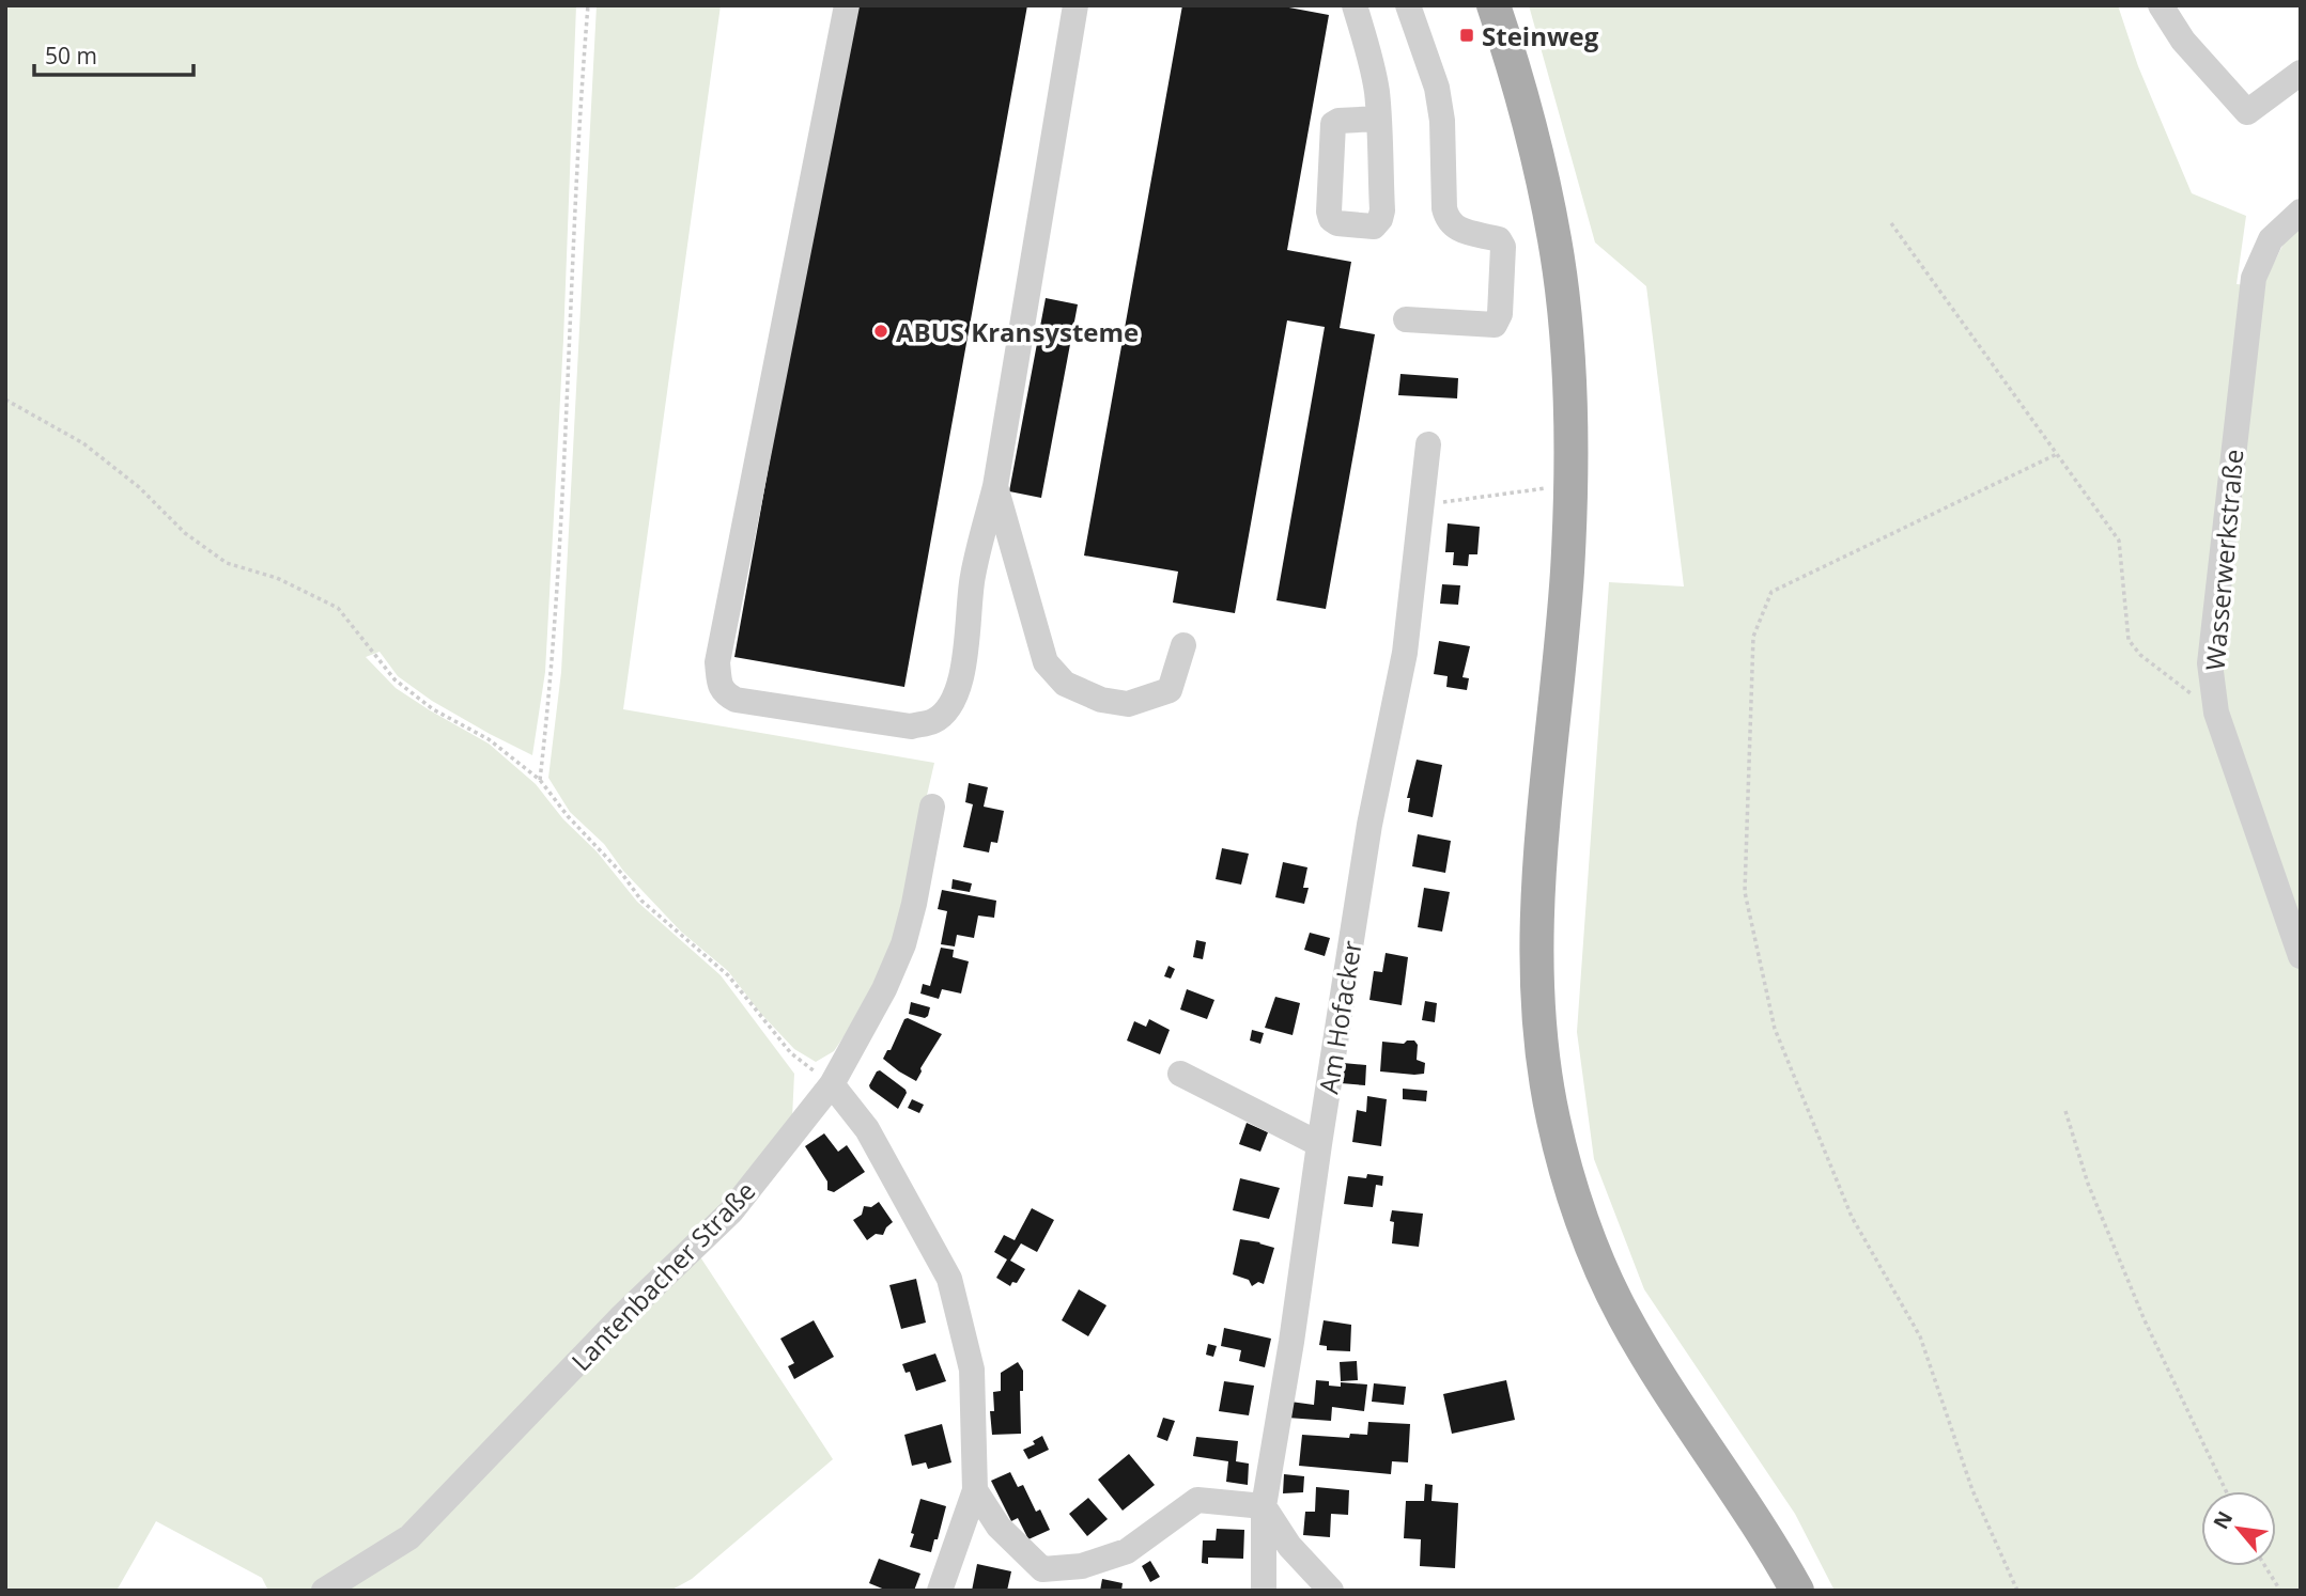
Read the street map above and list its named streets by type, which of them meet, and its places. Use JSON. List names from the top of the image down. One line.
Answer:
{"streets":{"street":["Wasserwerkstraße","Am Hofacker","Lantenbacher Straße"]},"places":{"transit":["Steinweg"],"other":["ABUS Kransysteme"]},"scale_bar":"50 m","north":"top left"}
